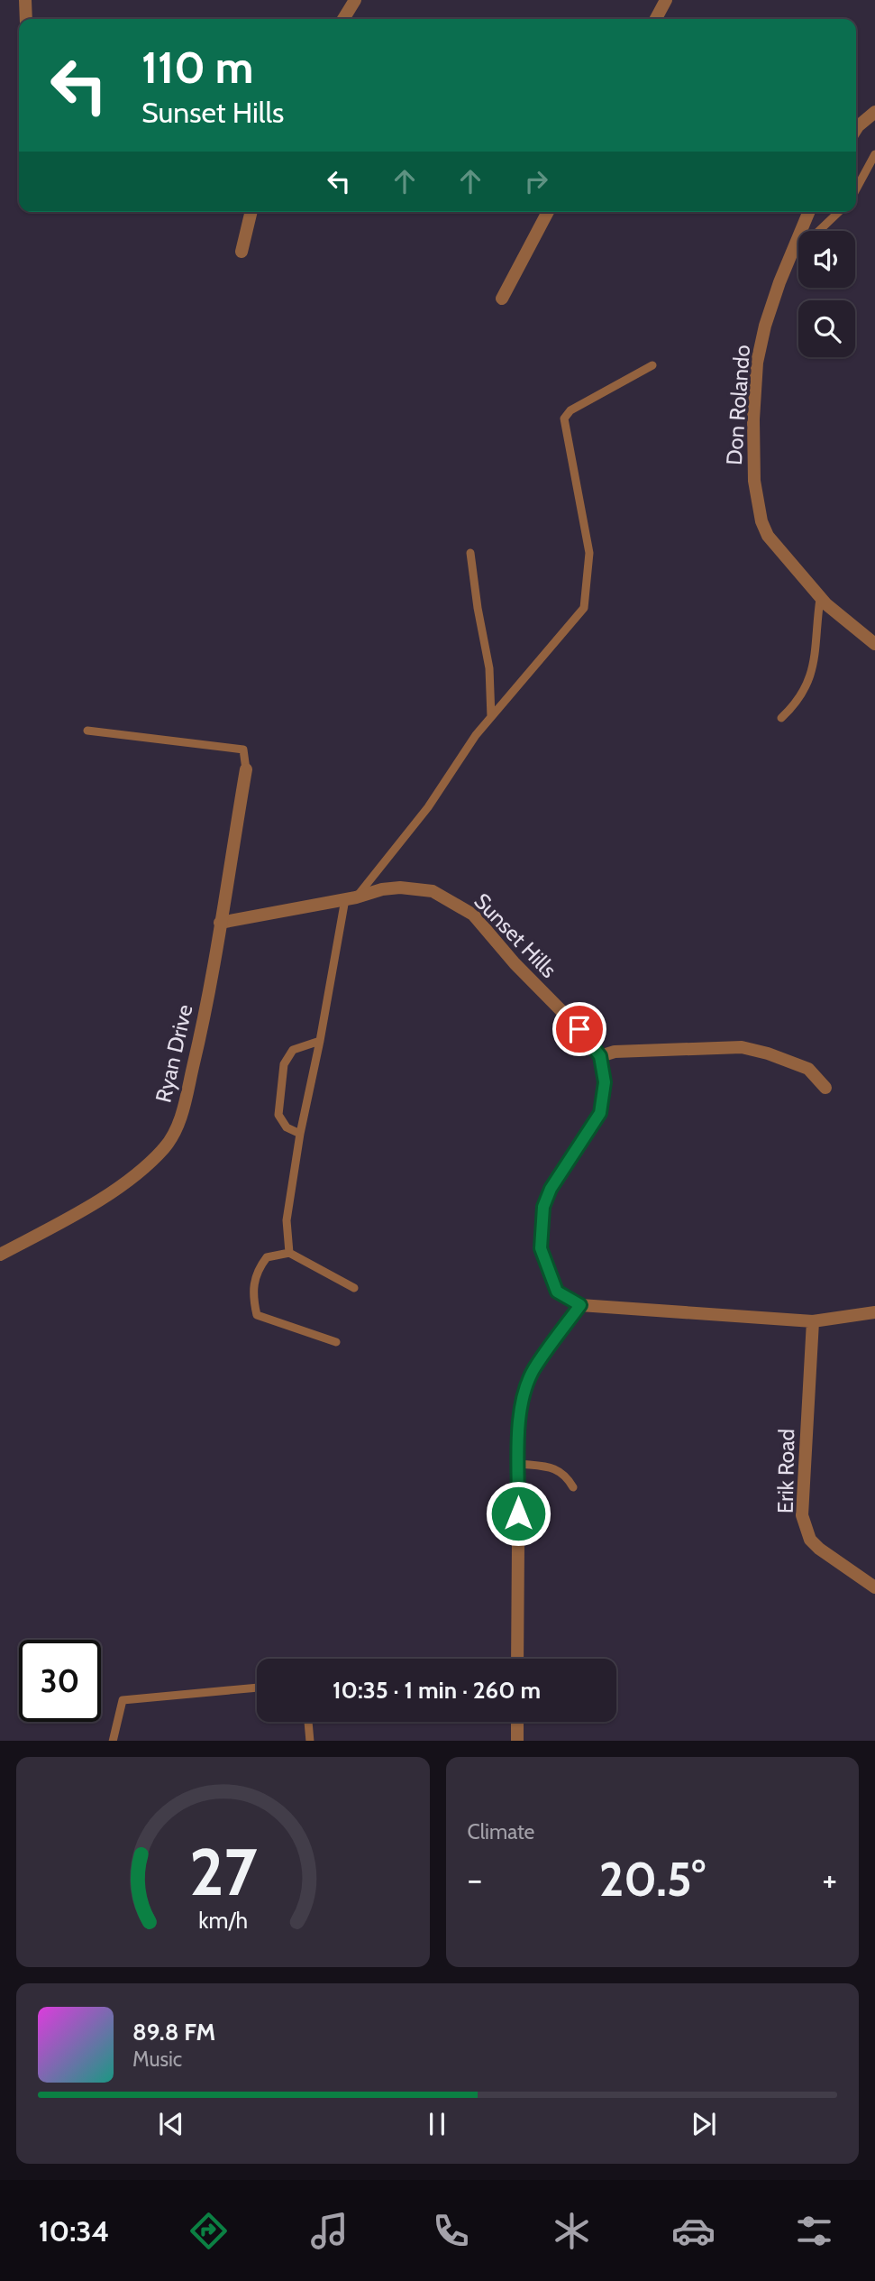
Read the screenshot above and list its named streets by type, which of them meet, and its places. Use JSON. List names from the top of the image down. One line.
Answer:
{"streets":{"street":["Don Rolando","Sunset Hills","Ryan Drive","Erik Road"]},"crossings":[["Sunset Hills","Ryan Drive"]],"page":{"turn":["110 m","Sunset Hills"],"limit":"30","trip":"10:35 · 1 min · 260 m","tile":"Climate","heat":["−","20.5°","+"],"song":["89.8 FM","Music"],"tabs":"10:34","gauge":["27","km/h"]}}
